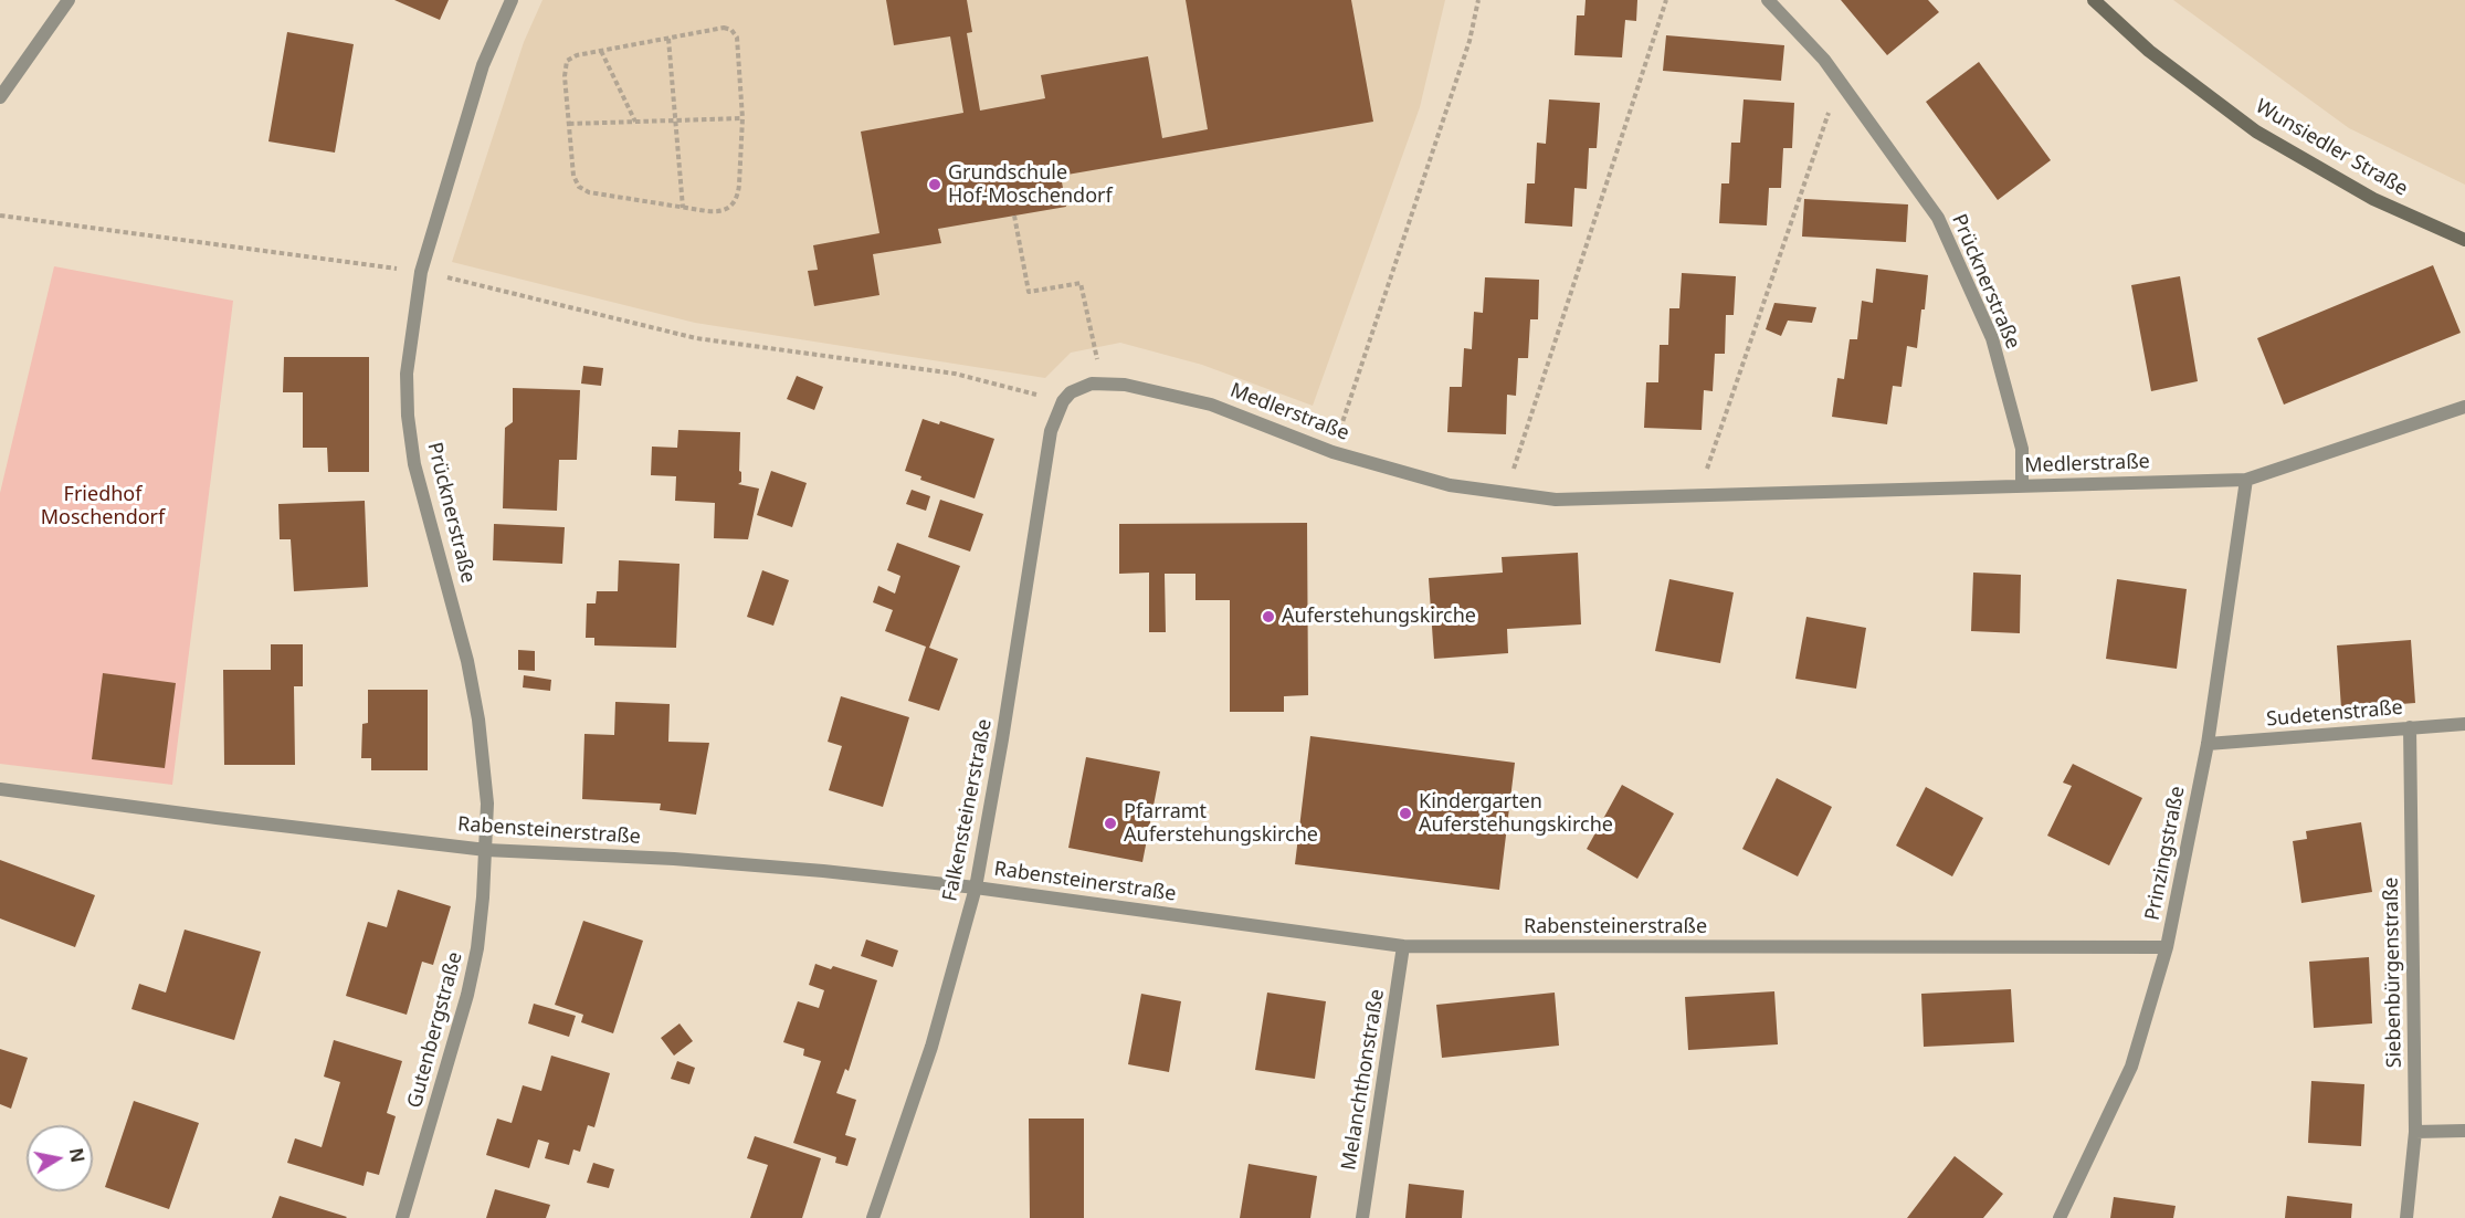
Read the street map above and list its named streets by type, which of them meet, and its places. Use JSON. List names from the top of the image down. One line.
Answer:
{"streets":{"main road":["Wunsiedler Straße"],"street":["Prücknerstraße","Medlerstraße","Sudetenstraße","Falkensteinerstraße","Rabensteinerstraße","Prinzingstraße","Siebenbürgenstraße","Gutenbergstraße","Melanchthonstraße"]},"crossings":[["Prücknerstraße","Medlerstraße"],["Prücknerstraße","Rabensteinerstraße"],["Prücknerstraße","Gutenbergstraße"],["Medlerstraße","Falkensteinerstraße"],["Medlerstraße","Prinzingstraße"],["Sudetenstraße","Prinzingstraße"],["Sudetenstraße","Siebenbürgenstraße"],["Falkensteinerstraße","Rabensteinerstraße"],["Rabensteinerstraße","Prinzingstraße"],["Rabensteinerstraße","Gutenbergstraße"],["Rabensteinerstraße","Melanchthonstraße"]],"parks":["Friedhof Moschendorf"],"places":["Grundschule Hof-Moschendorf","Auferstehungskirche","Kindergarten Auferstehungskirche","Pfarramt Auferstehungskirche"],"north":"right"}
